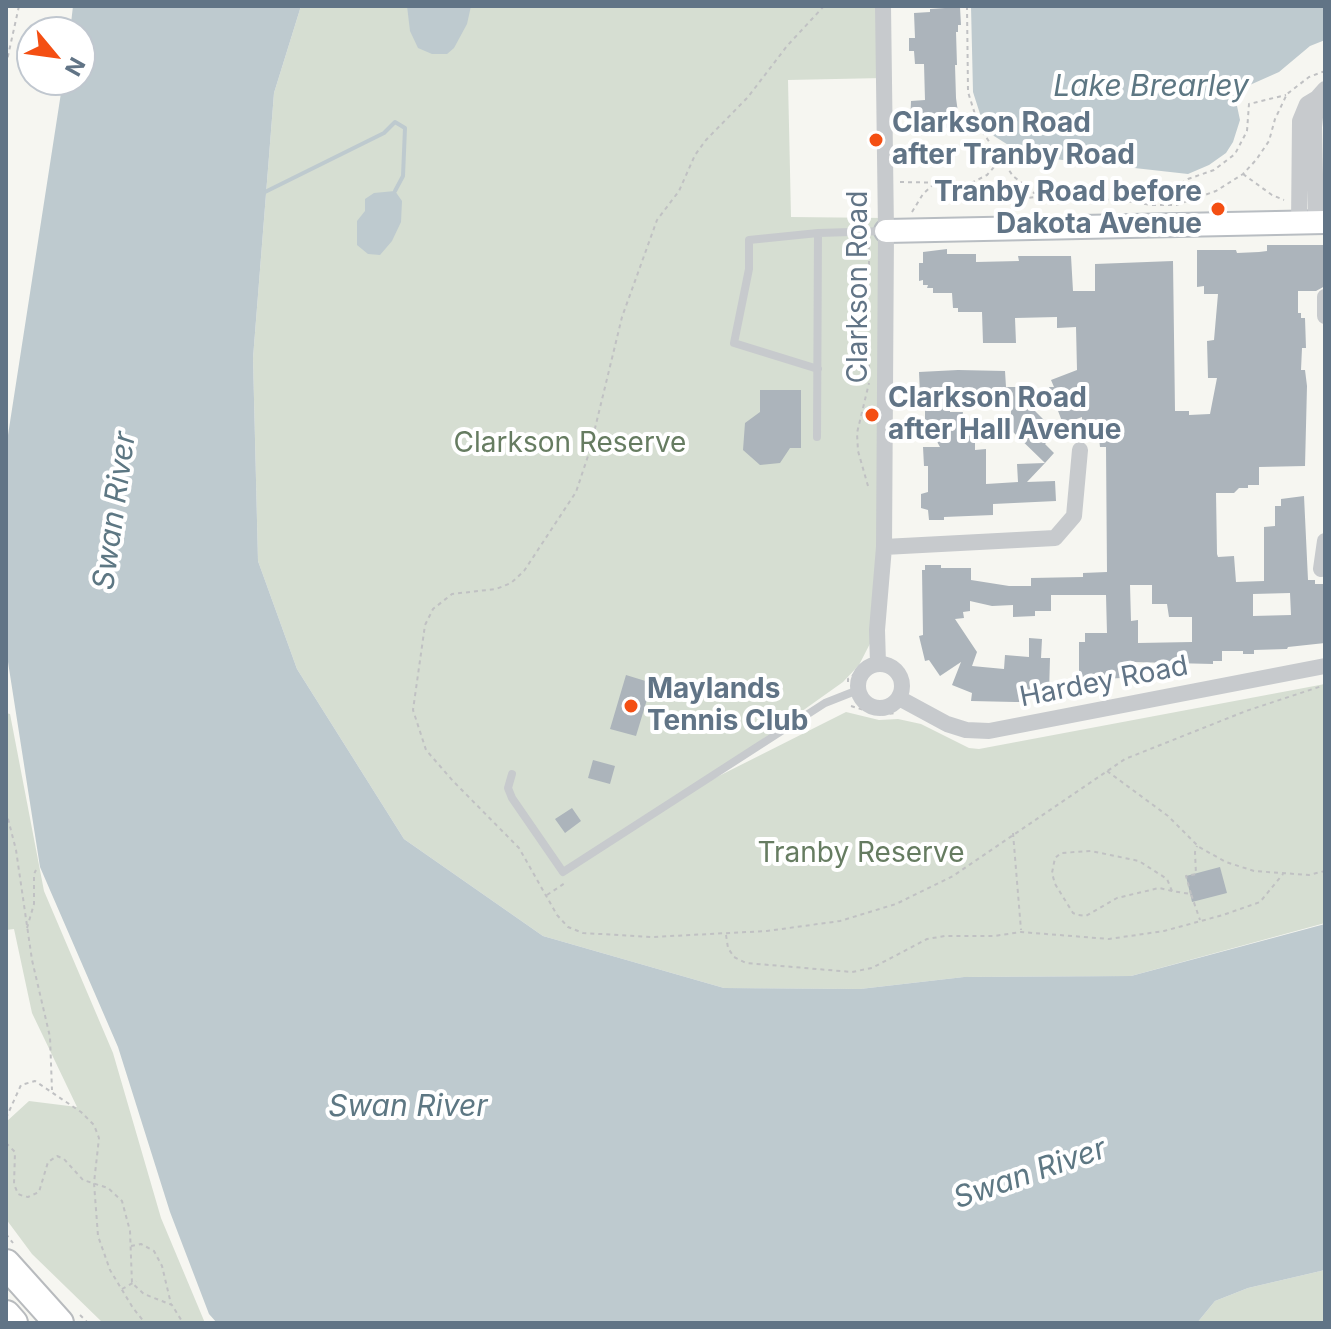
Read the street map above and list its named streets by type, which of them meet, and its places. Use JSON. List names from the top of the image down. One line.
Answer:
{"streets":{"street":["Clarkson Road","Hardey Road"]},"crossings":[["Clarkson Road","Hardey Road"]],"water":["Lake Brearley","Swan River"],"parks":["Clarkson Reserve","Tranby Reserve"],"places":["Clarkson Road after Tranby Road","Tranby Road before Dakota Avenue","Clarkson Road after Hall Avenue","Maylands Tennis Club"],"north":"bottom right"}
